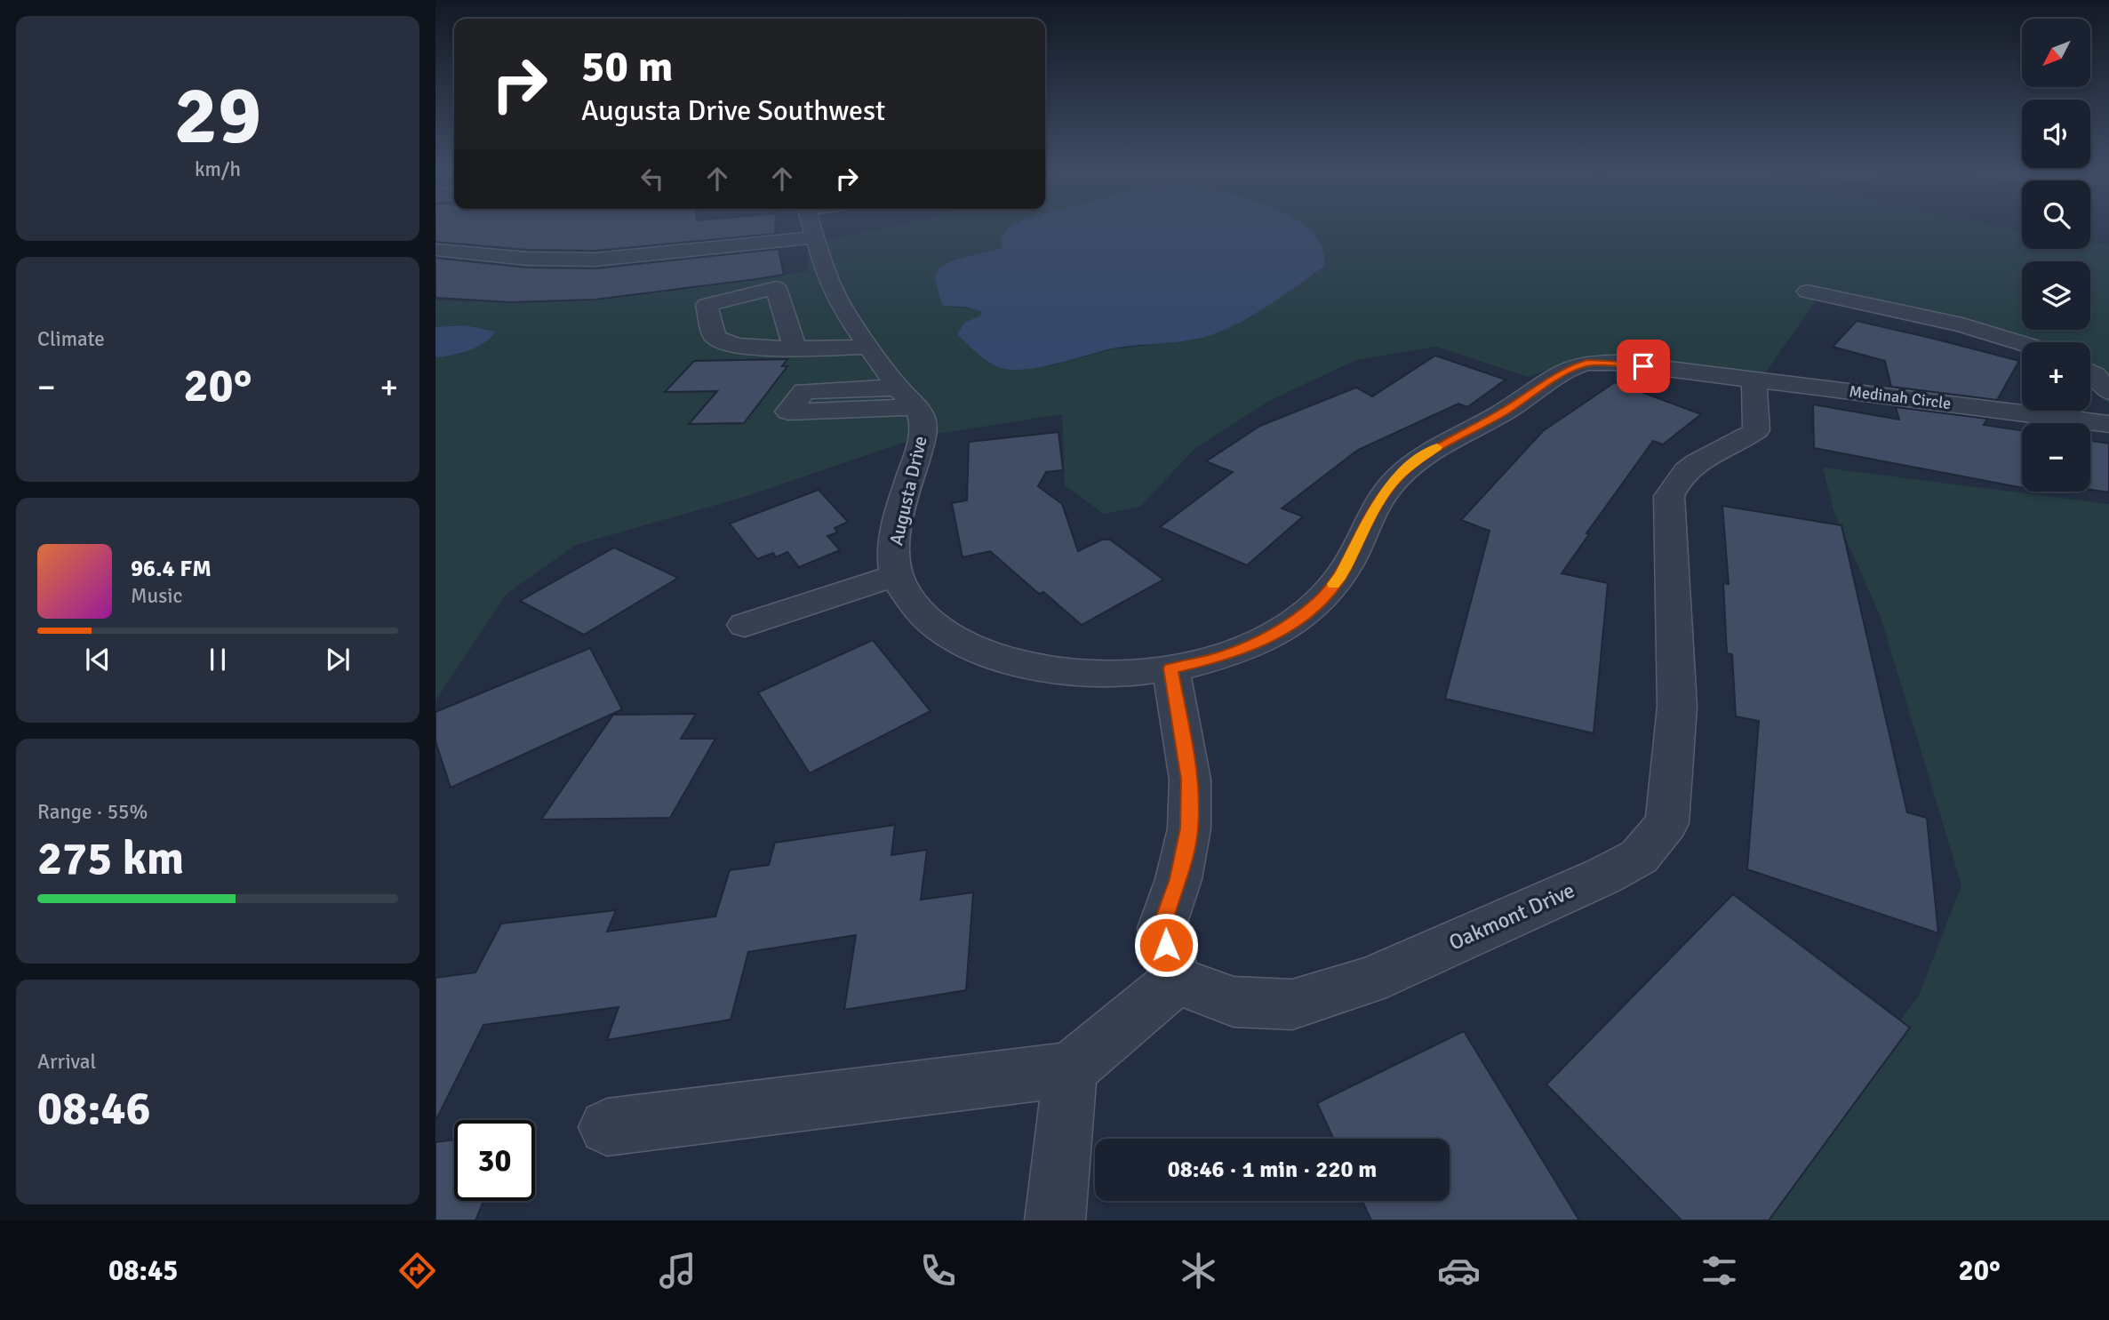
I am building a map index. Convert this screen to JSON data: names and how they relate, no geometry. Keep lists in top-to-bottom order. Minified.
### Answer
{"streets":{"street":["Medinah Circle","Augusta Drive","Oakmont Drive"]},"crossings":[["Medinah Circle","Augusta Drive"],["Medinah Circle","Oakmont Drive"]],"north":"bottom left","page":{"tile":[["29","km/h"],"Climate",["Range · 55%","275 km"],["Arrival","08:46"]],"map_buttons":["+","−"],"turn":["50 m","Augusta Drive Southwest"],"heat":["−","20°","+"],"song":["96.4 FM","Music"],"limit":"30","trip":"08:46 · 1 min · 220 m","tabs":["08:45","20°"]}}
